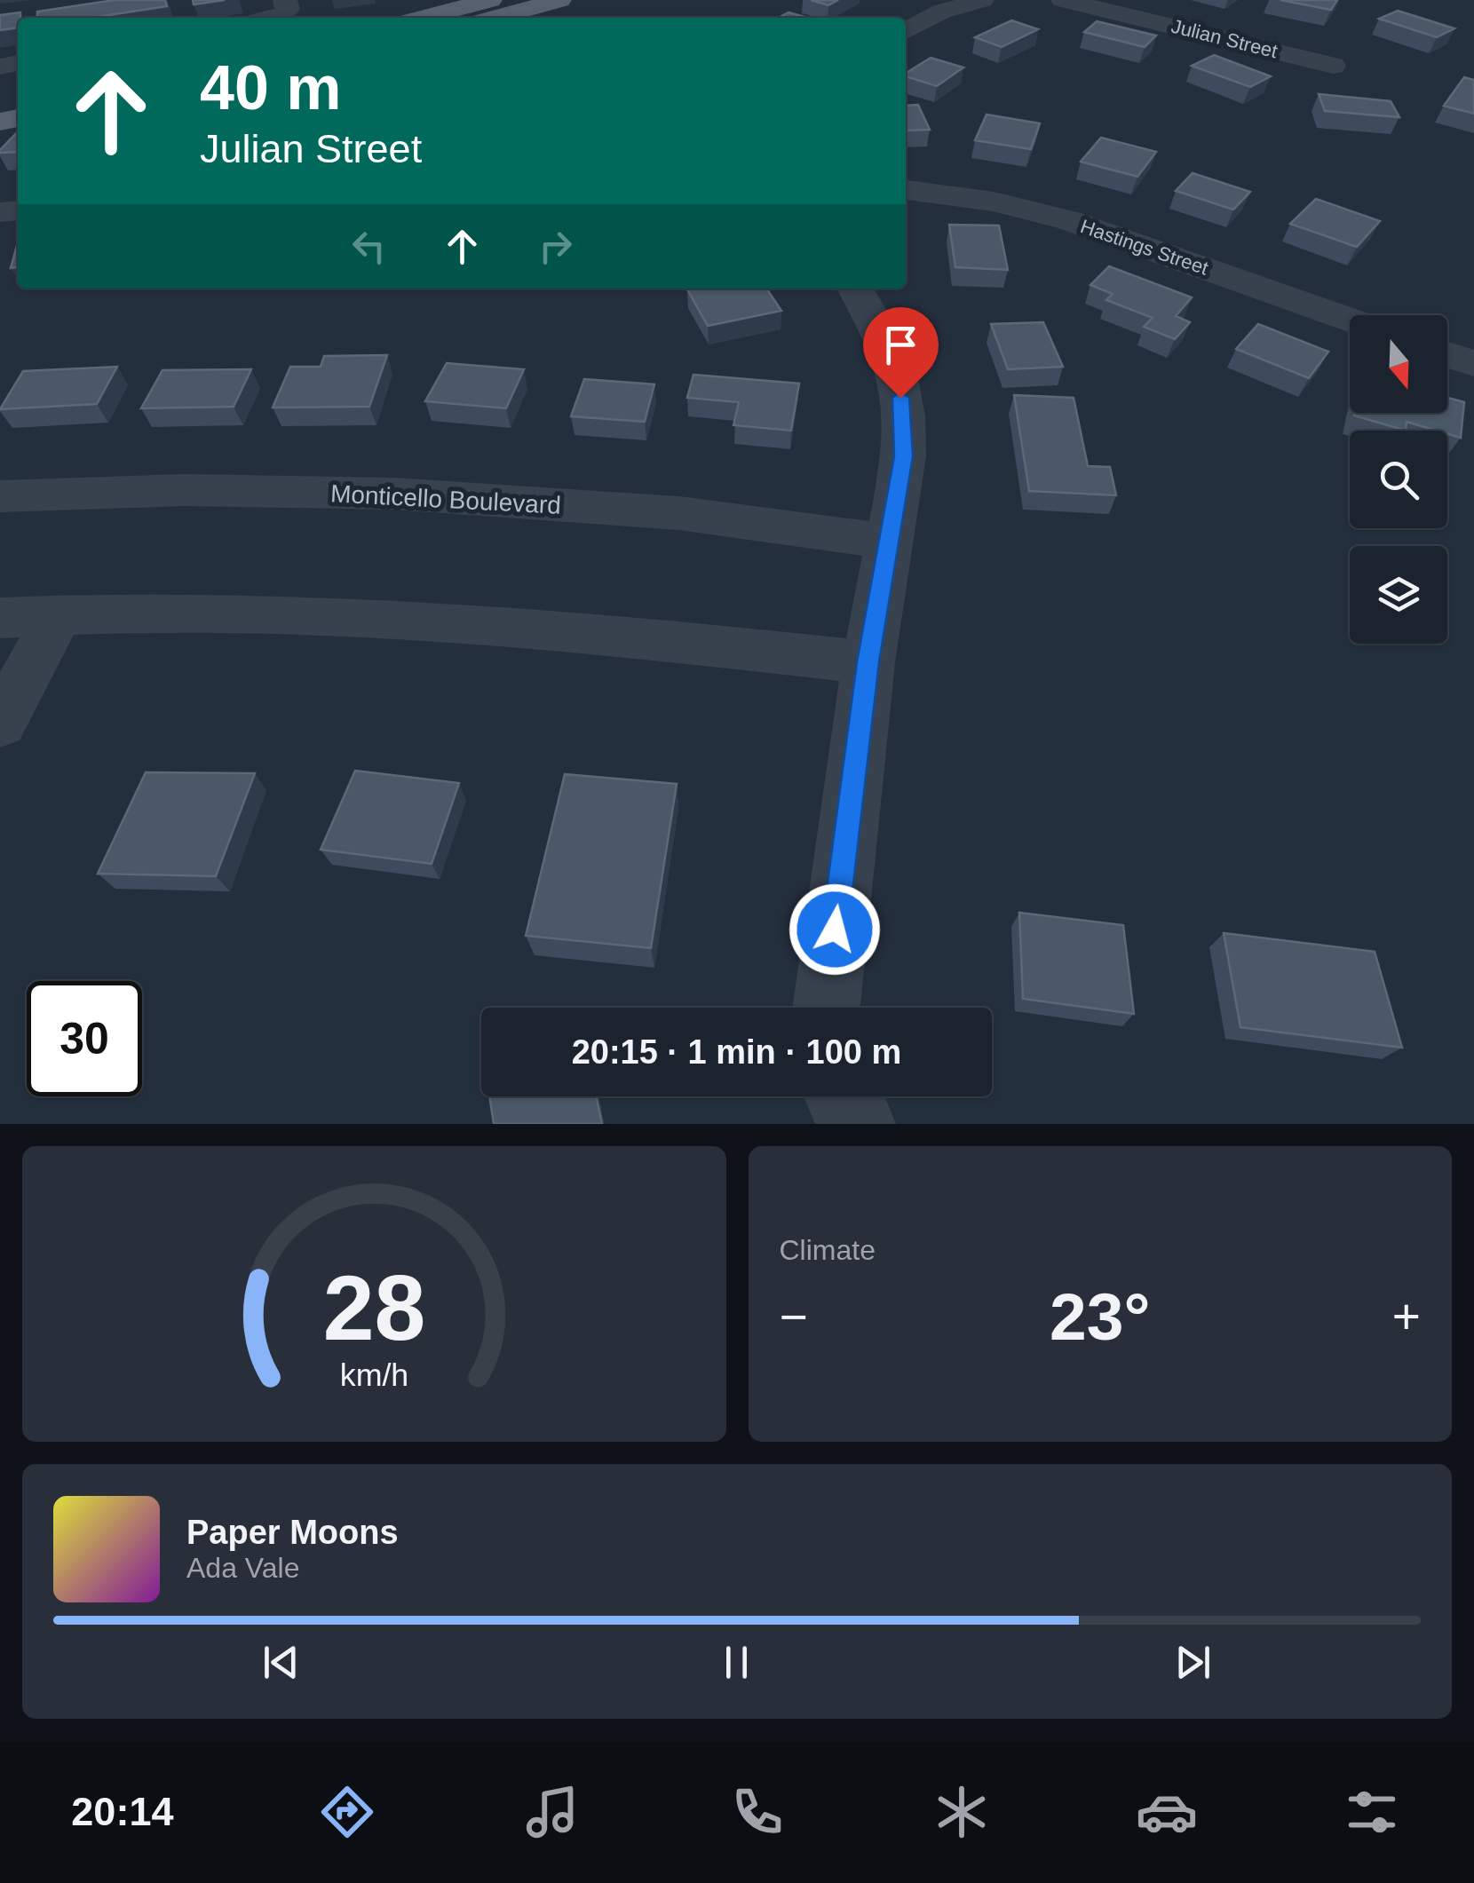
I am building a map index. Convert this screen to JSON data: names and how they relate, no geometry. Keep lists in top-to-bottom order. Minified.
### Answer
{"streets":{"street":["Julian Street","Hastings Street","Monticello Boulevard"]},"north":"bottom","page":{"turn":["40 m","Julian Street"],"limit":"30","trip":"20:15 · 1 min · 100 m","tile":"Climate","heat":["−","23°","+"],"song":["Paper Moons","Ada Vale"],"tabs":"20:14","gauge":["28","km/h"]}}
